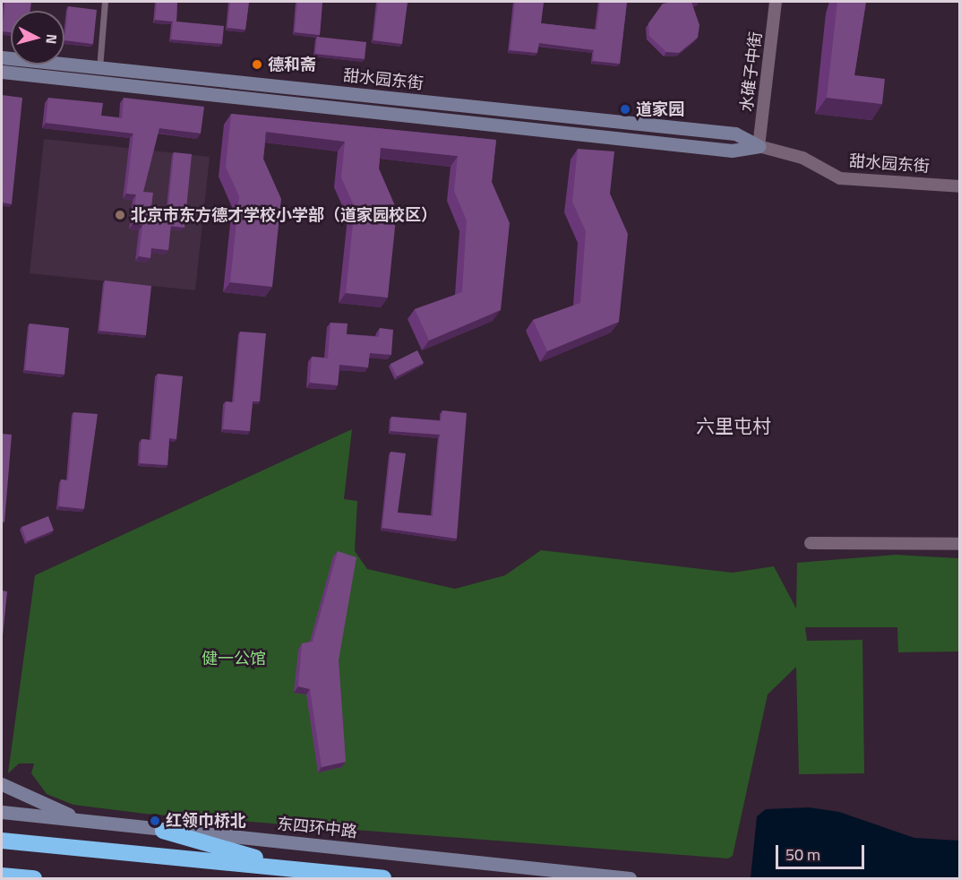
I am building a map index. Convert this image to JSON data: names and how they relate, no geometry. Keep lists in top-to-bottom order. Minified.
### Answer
{"streets":{"street":["水碓子中街","甜水园东街","东四环中路"]},"crossings":[["水碓子中街","甜水园东街"]],"districts":["六里屯村"],"parks":["健一公馆"],"places":["德和斋","道家园","北京市东方德才学校小学部（道家园校区）","红领巾桥北"],"scale_bar":"50 m","north":"right"}
